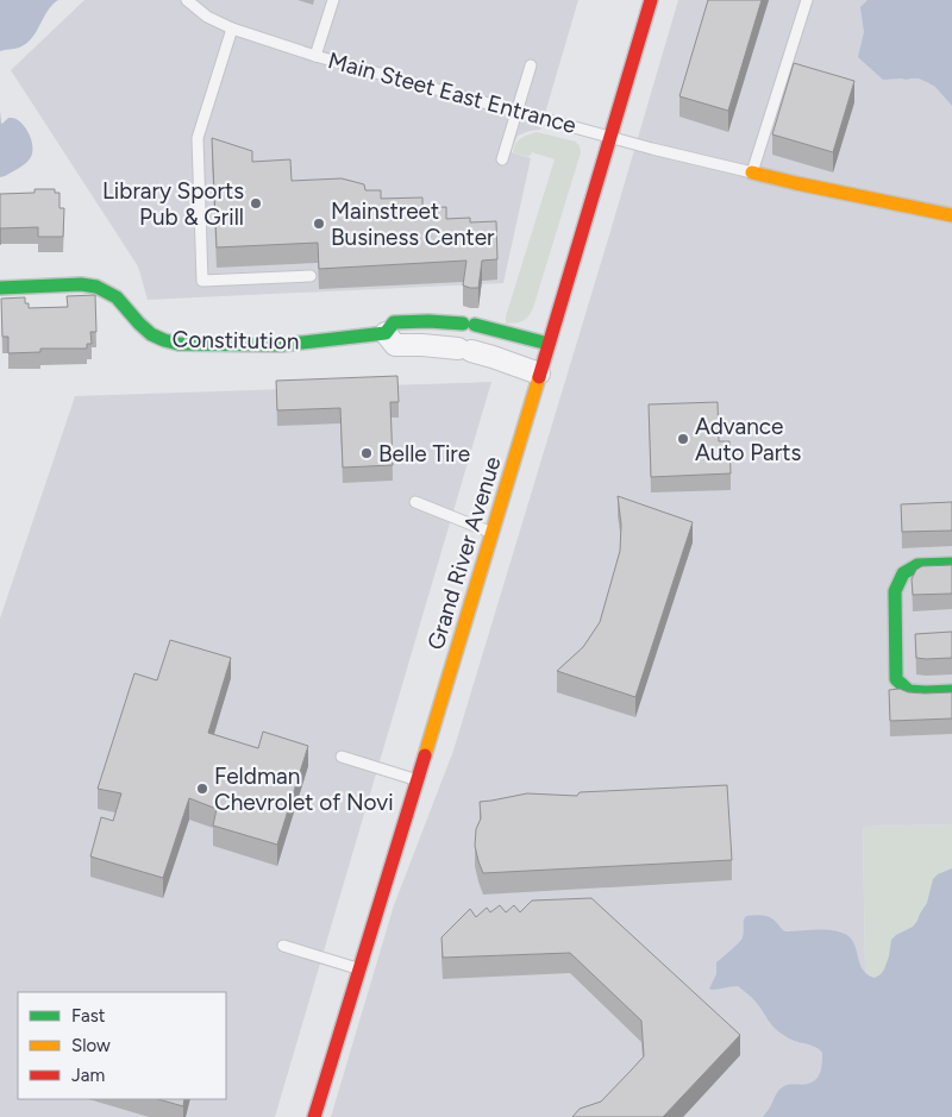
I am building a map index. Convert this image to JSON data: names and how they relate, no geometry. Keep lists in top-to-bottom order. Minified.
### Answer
{"streets":{"main road":["Constitution","Grand River Avenue"],"lane":["Main Steet East Entrance"]},"crossings":[["Main Steet East Entrance","Grand River Avenue"],["Constitution","Grand River Avenue"]],"places":["Library Sports Pub & Grill","Mainstreet Business Center","Advance Auto Parts","Belle Tire","Feldman Chevrolet of Novi"],"legend":["Fast","Slow","Jam"]}
